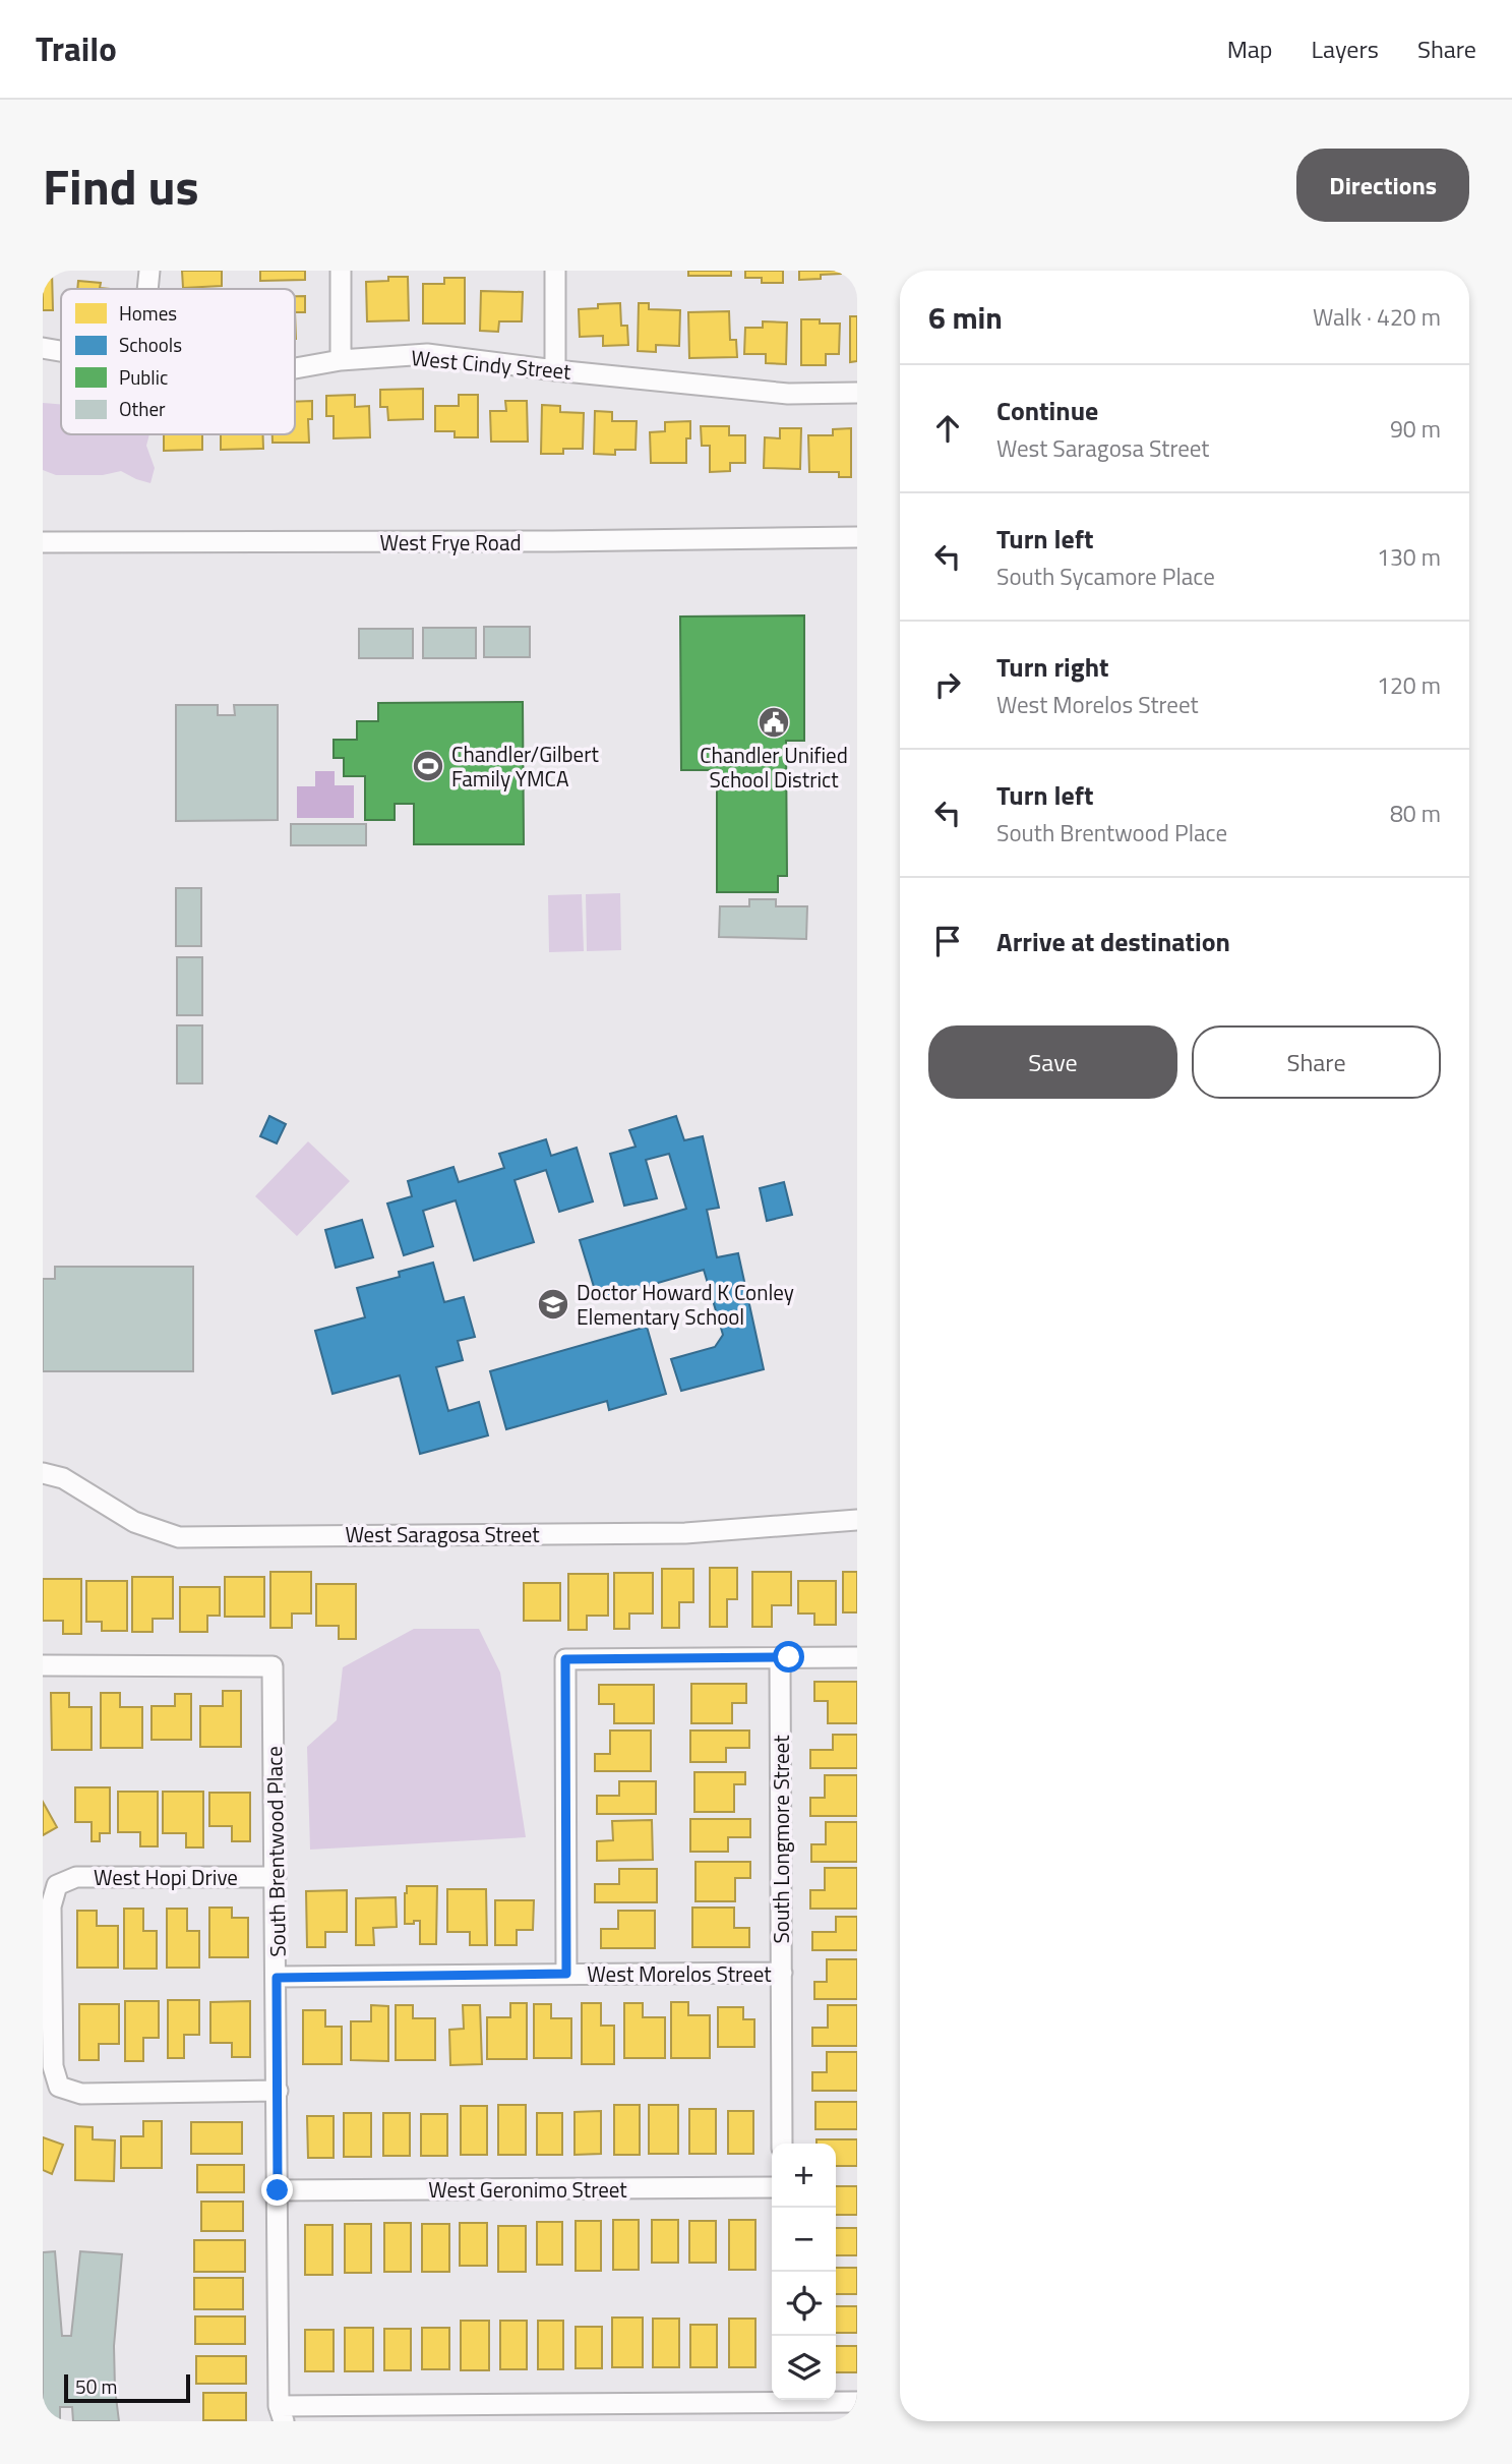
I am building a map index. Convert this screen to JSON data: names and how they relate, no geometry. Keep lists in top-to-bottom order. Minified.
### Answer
{"streets":{"street":["West Cindy Street","West Frye Road","West Saragosa Street","South Longmore Street","South Brentwood Place","West Hopi Drive","West Morelos Street","West Geronimo Street"]},"crossings":[["South Longmore Street","West Morelos Street"],["South Brentwood Place","West Hopi Drive"],["South Brentwood Place","West Morelos Street"],["South Brentwood Place","West Geronimo Street"]],"places":{"public building":["Chandler Unified School District"],"sports":["Chandler/Gilbert Family YMCA"],"school or university":["Doctor Howard K Conley Elementary School"]},"legend":["Homes","Schools","Public","Other"],"scale_bar":"50 m","page":{"header":"Trailo","nav":["Map","Layers","Share"],"title":"Find us","buttons":["Directions",["Save","Share"]],"heading":["6 min","Walk · 420 m"],"list":[["Continue","West Saragosa Street","90 m"],["Turn left","South Sycamore Place","130 m"],["Turn right","West Morelos Street","120 m"],["Turn left","South Brentwood Place","80 m"],"Arrive at destination"],"map_buttons":["+","−"],"scale":"50 m"}}
